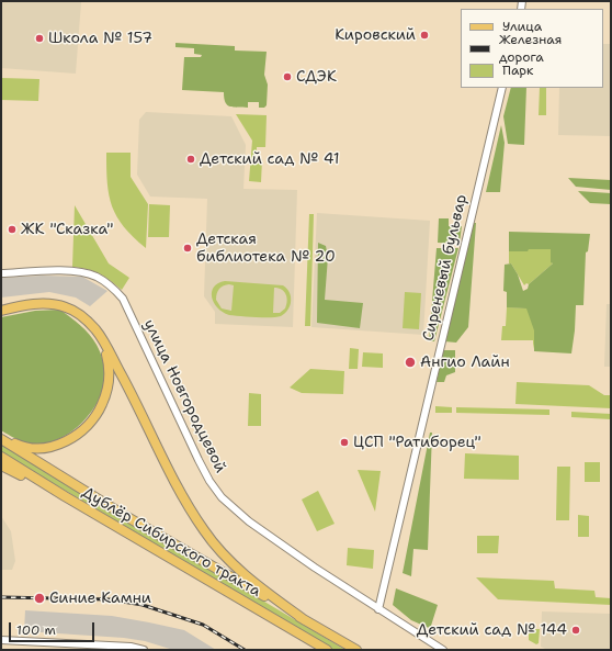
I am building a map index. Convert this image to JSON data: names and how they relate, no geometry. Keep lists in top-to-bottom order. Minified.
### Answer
{"streets":{"main road":["Дублёр Сибирского тракта"],"street":["Сиреневый бульвар","улица Новгородцевой"]},"crossings":[["Сиреневый бульвар","улица Новгородцевой"]],"places":["Кировский","Школа № 157","СДЭК","Детский сад № 41","ЖК \"Сказка\"","Детская библиотека № 20","Ангио Лайн","ЦСП \"Ратиборец\"","Синие Камни","Детский сад № 144"],"legend":["Улица","Железная дорога","Парк"],"scale_bar":"100 m"}
